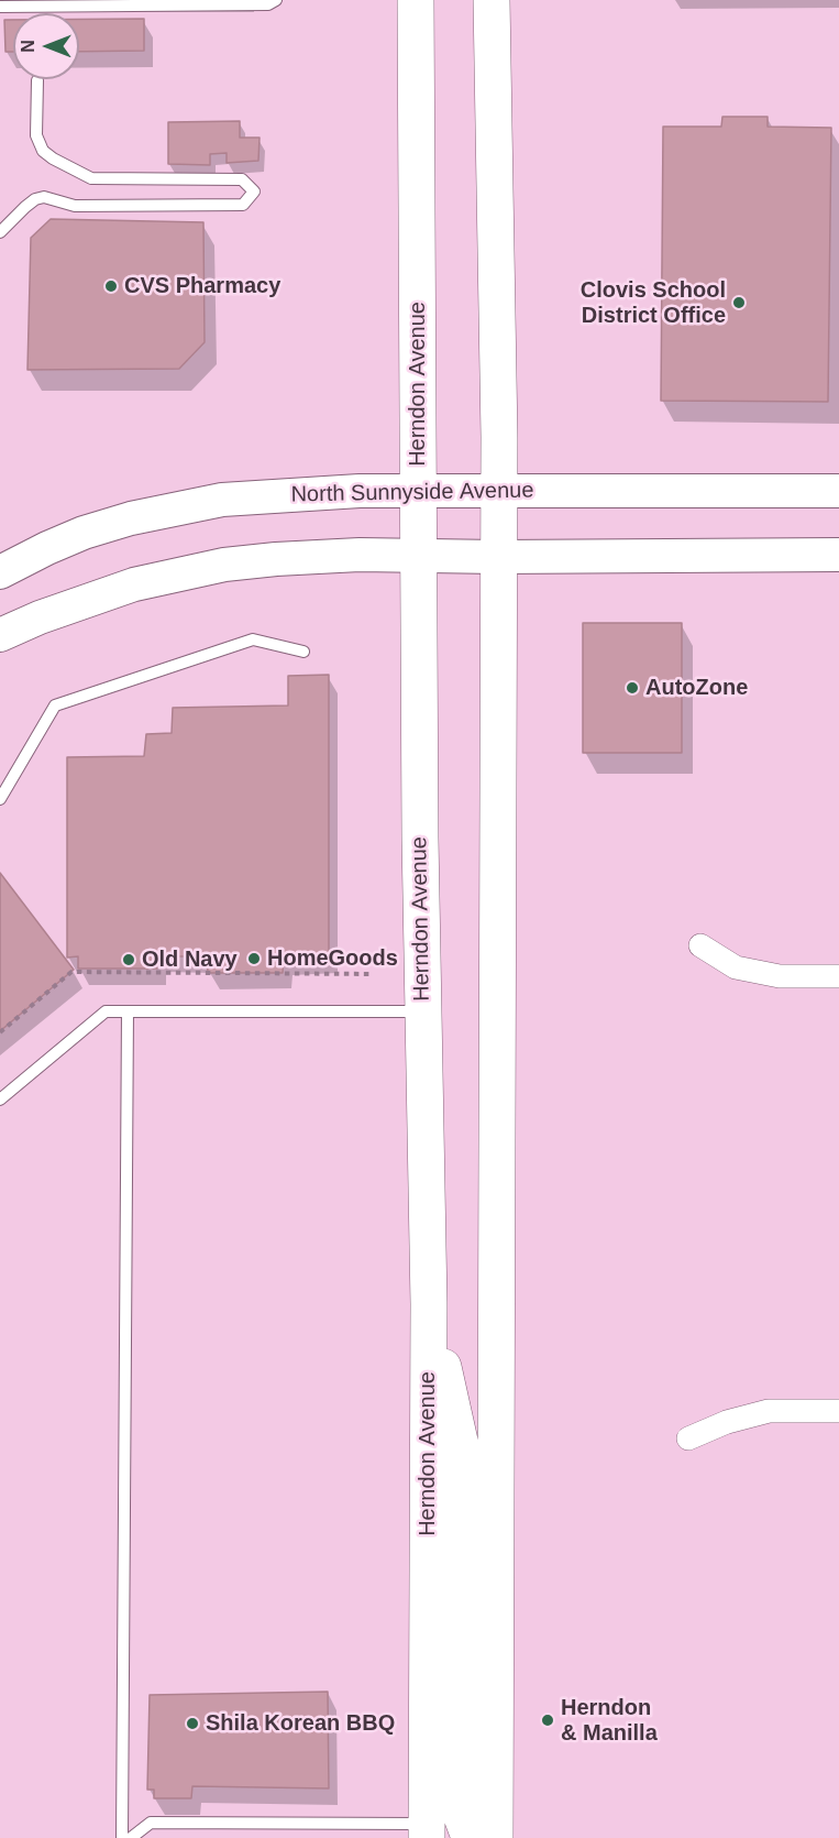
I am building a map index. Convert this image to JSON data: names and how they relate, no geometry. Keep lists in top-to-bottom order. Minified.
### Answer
{"streets":{"main road":["Herndon Avenue","North Sunnyside Avenue"]},"crossings":[["Herndon Avenue","North Sunnyside Avenue"]],"places":["CVS Pharmacy","Clovis School District Office","AutoZone","HomeGoods","Old Navy","Herndon & Manilla","Shila Korean BBQ"],"north":"left"}
